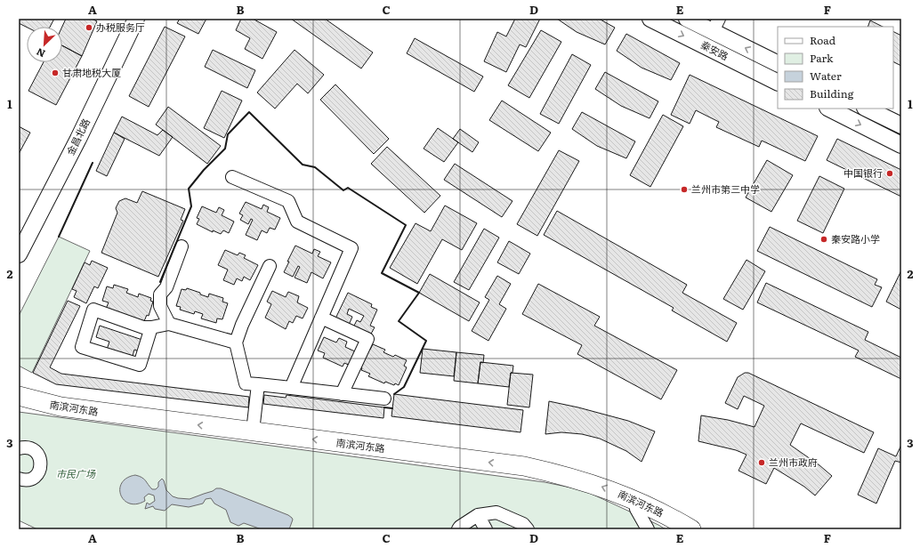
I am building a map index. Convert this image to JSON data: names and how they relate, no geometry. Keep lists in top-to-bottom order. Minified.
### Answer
{"streets":{"highway":["南滨河东路"],"main road":["秦安路","金昌北路"]},"one_way":["南滨河东路"],"parks":["市民广场"],"places":["办税服务厅","甘肃地税大厦","中国银行","兰州市第三中学","秦安路小学","兰州市政府"],"legend":["Road","Park","Water","Building"],"north":"bottom left","grid":{"columns":["A","B","C","D","E","F"],"rows":["1","2","3"]}}
